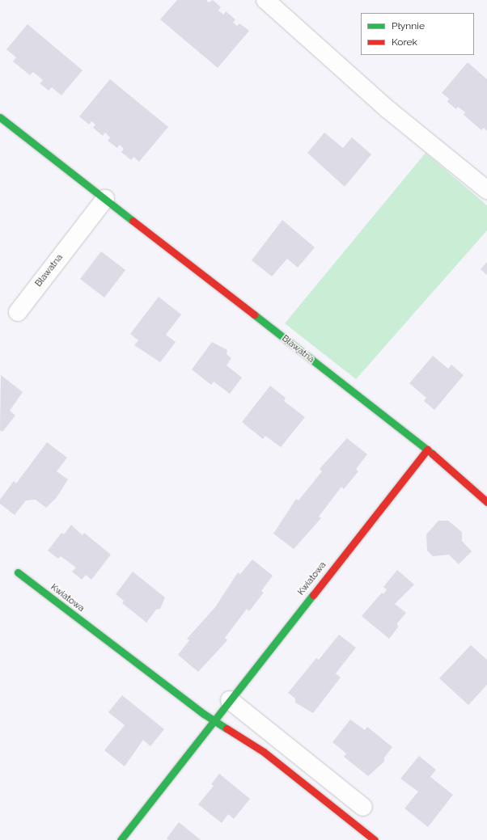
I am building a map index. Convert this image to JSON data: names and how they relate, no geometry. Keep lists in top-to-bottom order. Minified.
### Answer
{"streets":{"street":["Bławatna","Kwiatowa"]},"crossings":[["Bławatna","Kwiatowa"]],"legend":["Płynnie","Korek"]}
